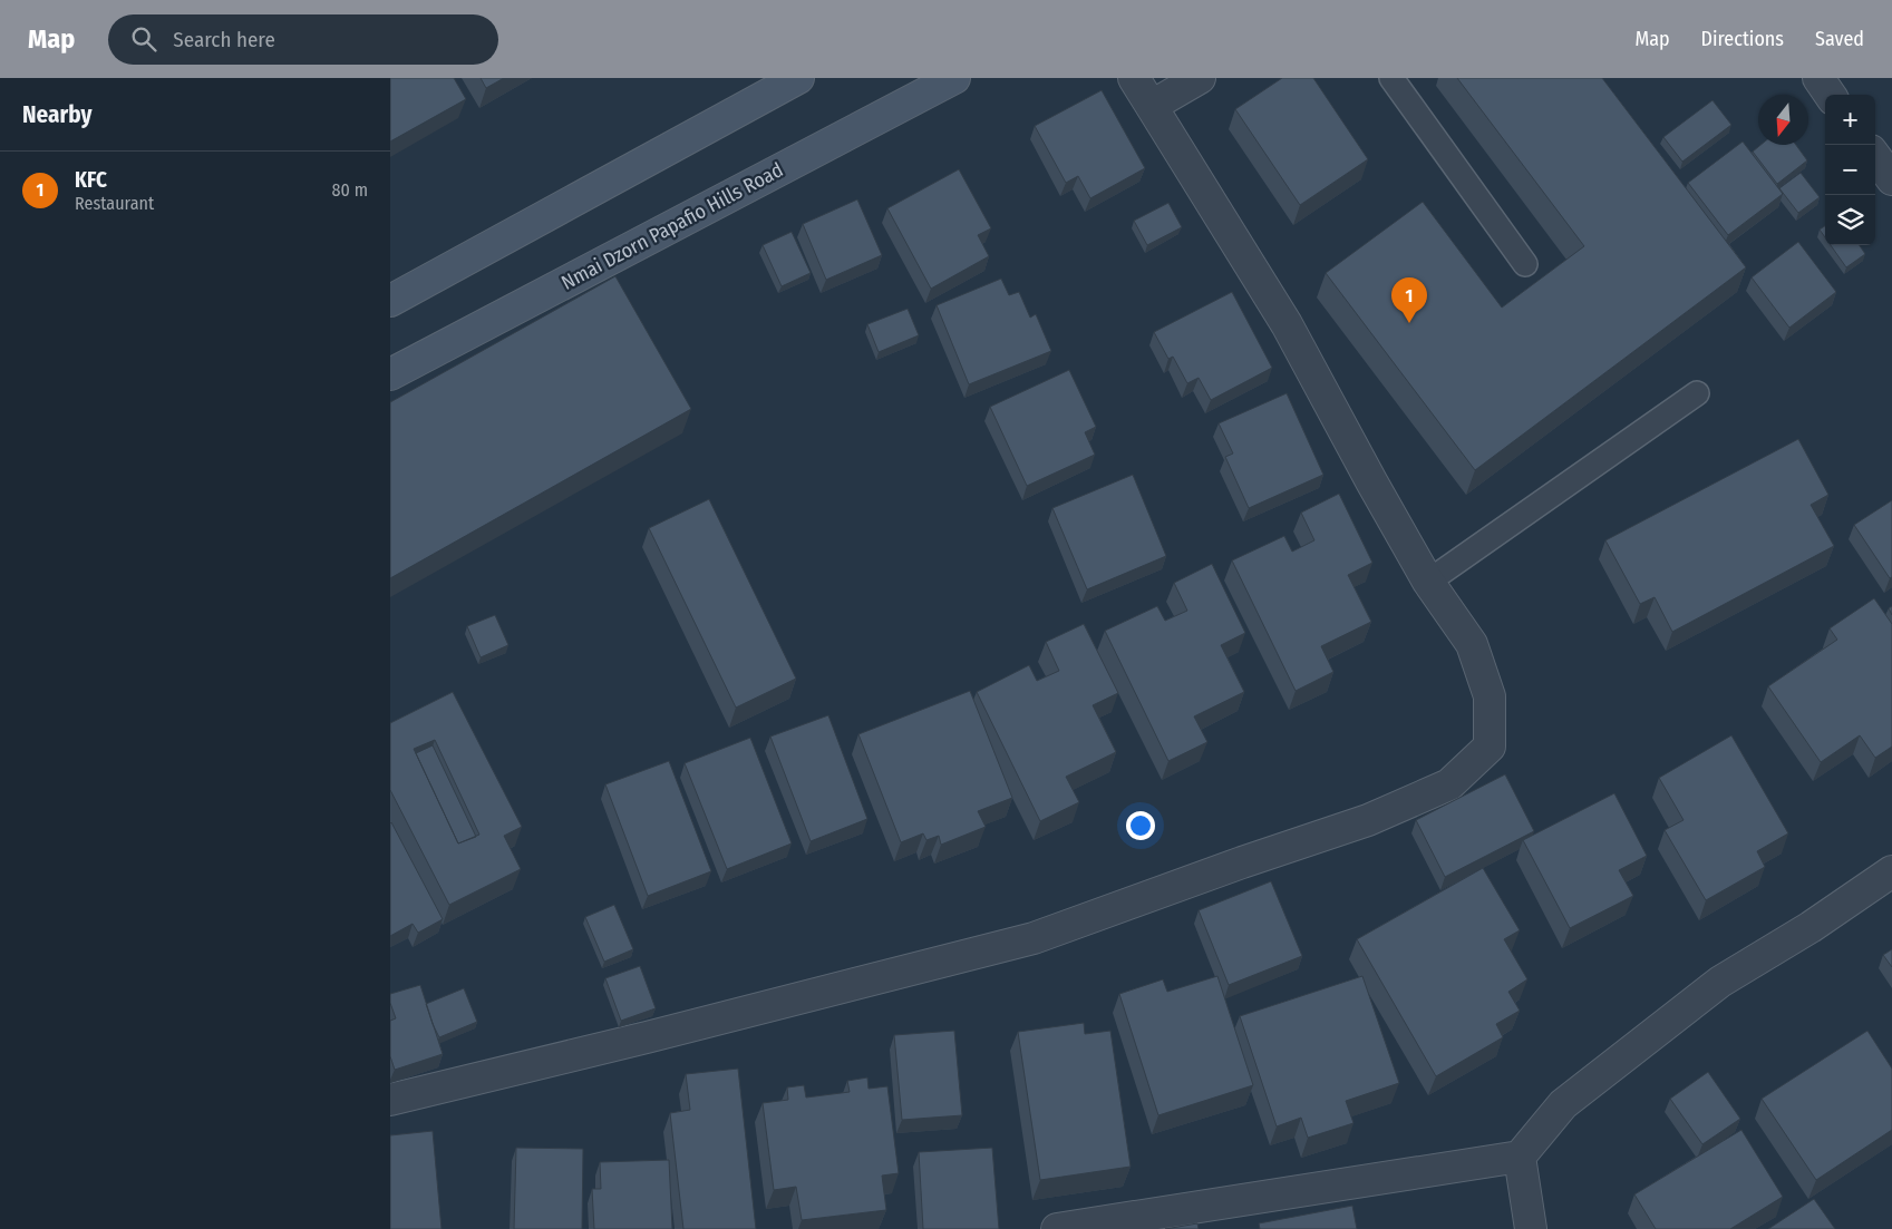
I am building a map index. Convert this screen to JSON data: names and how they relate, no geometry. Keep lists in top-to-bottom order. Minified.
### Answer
{"streets":{"street":["Nmai Dzorn Papafio Hills Road"]},"north":"bottom","page":{"header":"Map","search":"Search here","nav":["Map","Directions","Saved"],"heading":"Nearby","map_buttons":["+","−"],"list":[{"mark":"1","name":"KFC","note":"Restaurant","value":"80 m"}],"pins":"1"}}
